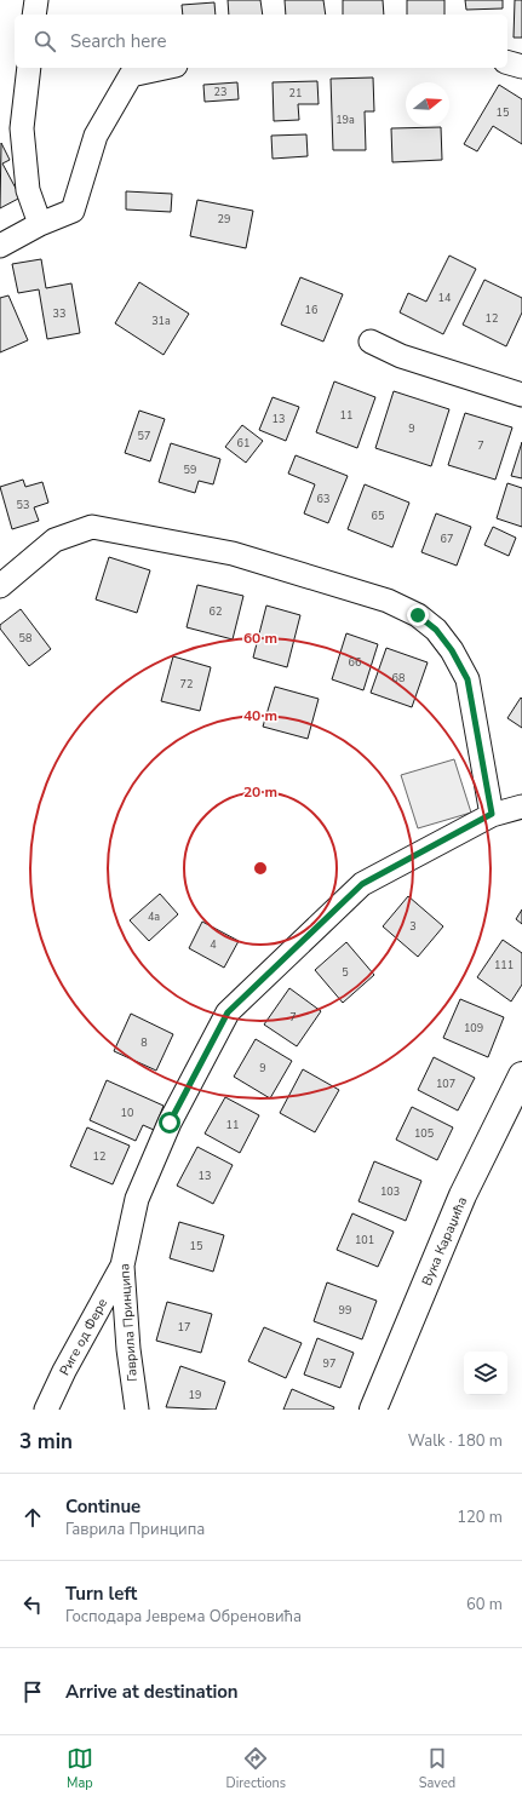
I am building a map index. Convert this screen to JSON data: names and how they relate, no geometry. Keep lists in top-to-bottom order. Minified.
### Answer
{"streets":{"street":["Вука Караџића","Гаврила Принципа","Риге од Фере"]},"crossings":[["Гаврила Принципа","Риге од Фере"]],"house_numbers":["23","21","15","19a","29","14","16","33","12","31a","11","13","9","57","61","7","59","63","53","65","67","62","58","66","68","72","4a","3","4","111","5","7","109","8","9","107","10","11","105","12","13","103","101","15","99","17","97","19"],"north":"right","page":{"search":"Search here","heading":["3 min","Walk · 180 m"],"list":[["Continue","Гаврила Принципа","120 m"],["Turn left","Господара Јеврема Обреновића","60 m"],"Arrive at destination"],"nav":["Map","Directions","Saved"]},"rings":["60 m","40 m","20 m"]}
